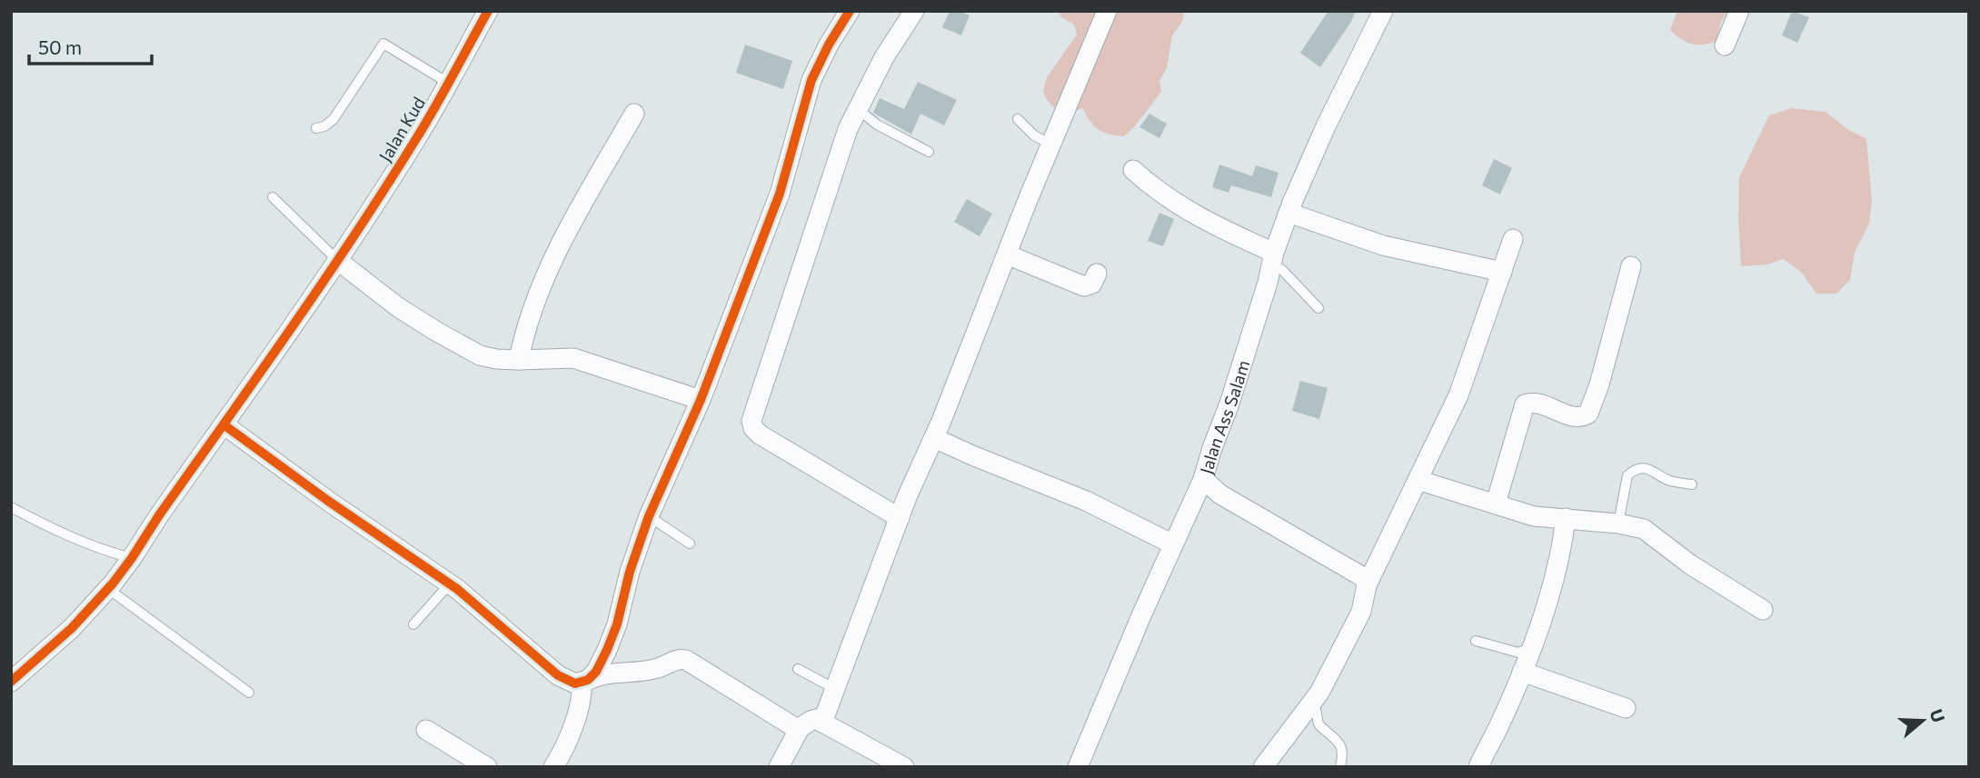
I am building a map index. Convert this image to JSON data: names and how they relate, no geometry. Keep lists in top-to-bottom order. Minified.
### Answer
{"streets":{"street":["Jalan Kud","Jalan Ass Salam"]},"scale_bar":"50 m","north":"right"}
